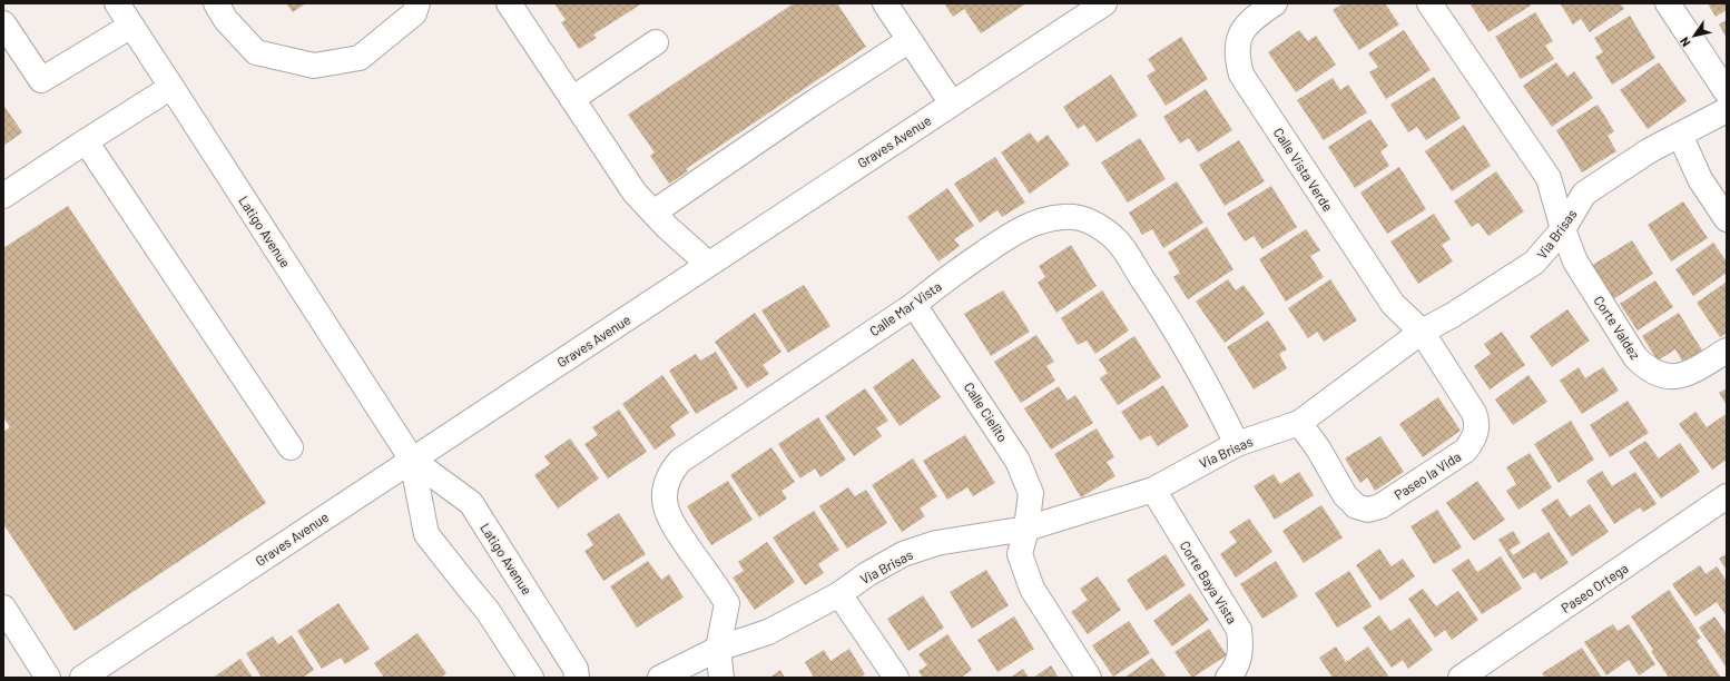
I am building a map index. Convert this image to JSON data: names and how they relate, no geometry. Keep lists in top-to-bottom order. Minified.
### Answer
{"streets":{"street":["Graves Avenue","Calle Vista Verde","Latigo Avenue","Via Brisas","Calle Mar Vista","Corte Valdez","Calle Cielito","Paseo la Vida","Corte Baya Vista","Paseo Ortega"]},"crossings":[["Graves Avenue","Latigo Avenue"],["Calle Vista Verde","Via Brisas"],["Calle Vista Verde","Paseo la Vida"],["Via Brisas","Calle Mar Vista"],["Via Brisas","Corte Valdez"],["Via Brisas","Calle Cielito"],["Via Brisas","Paseo la Vida"],["Via Brisas","Corte Baya Vista"],["Calle Mar Vista","Calle Cielito"]],"north":"bottom left"}
